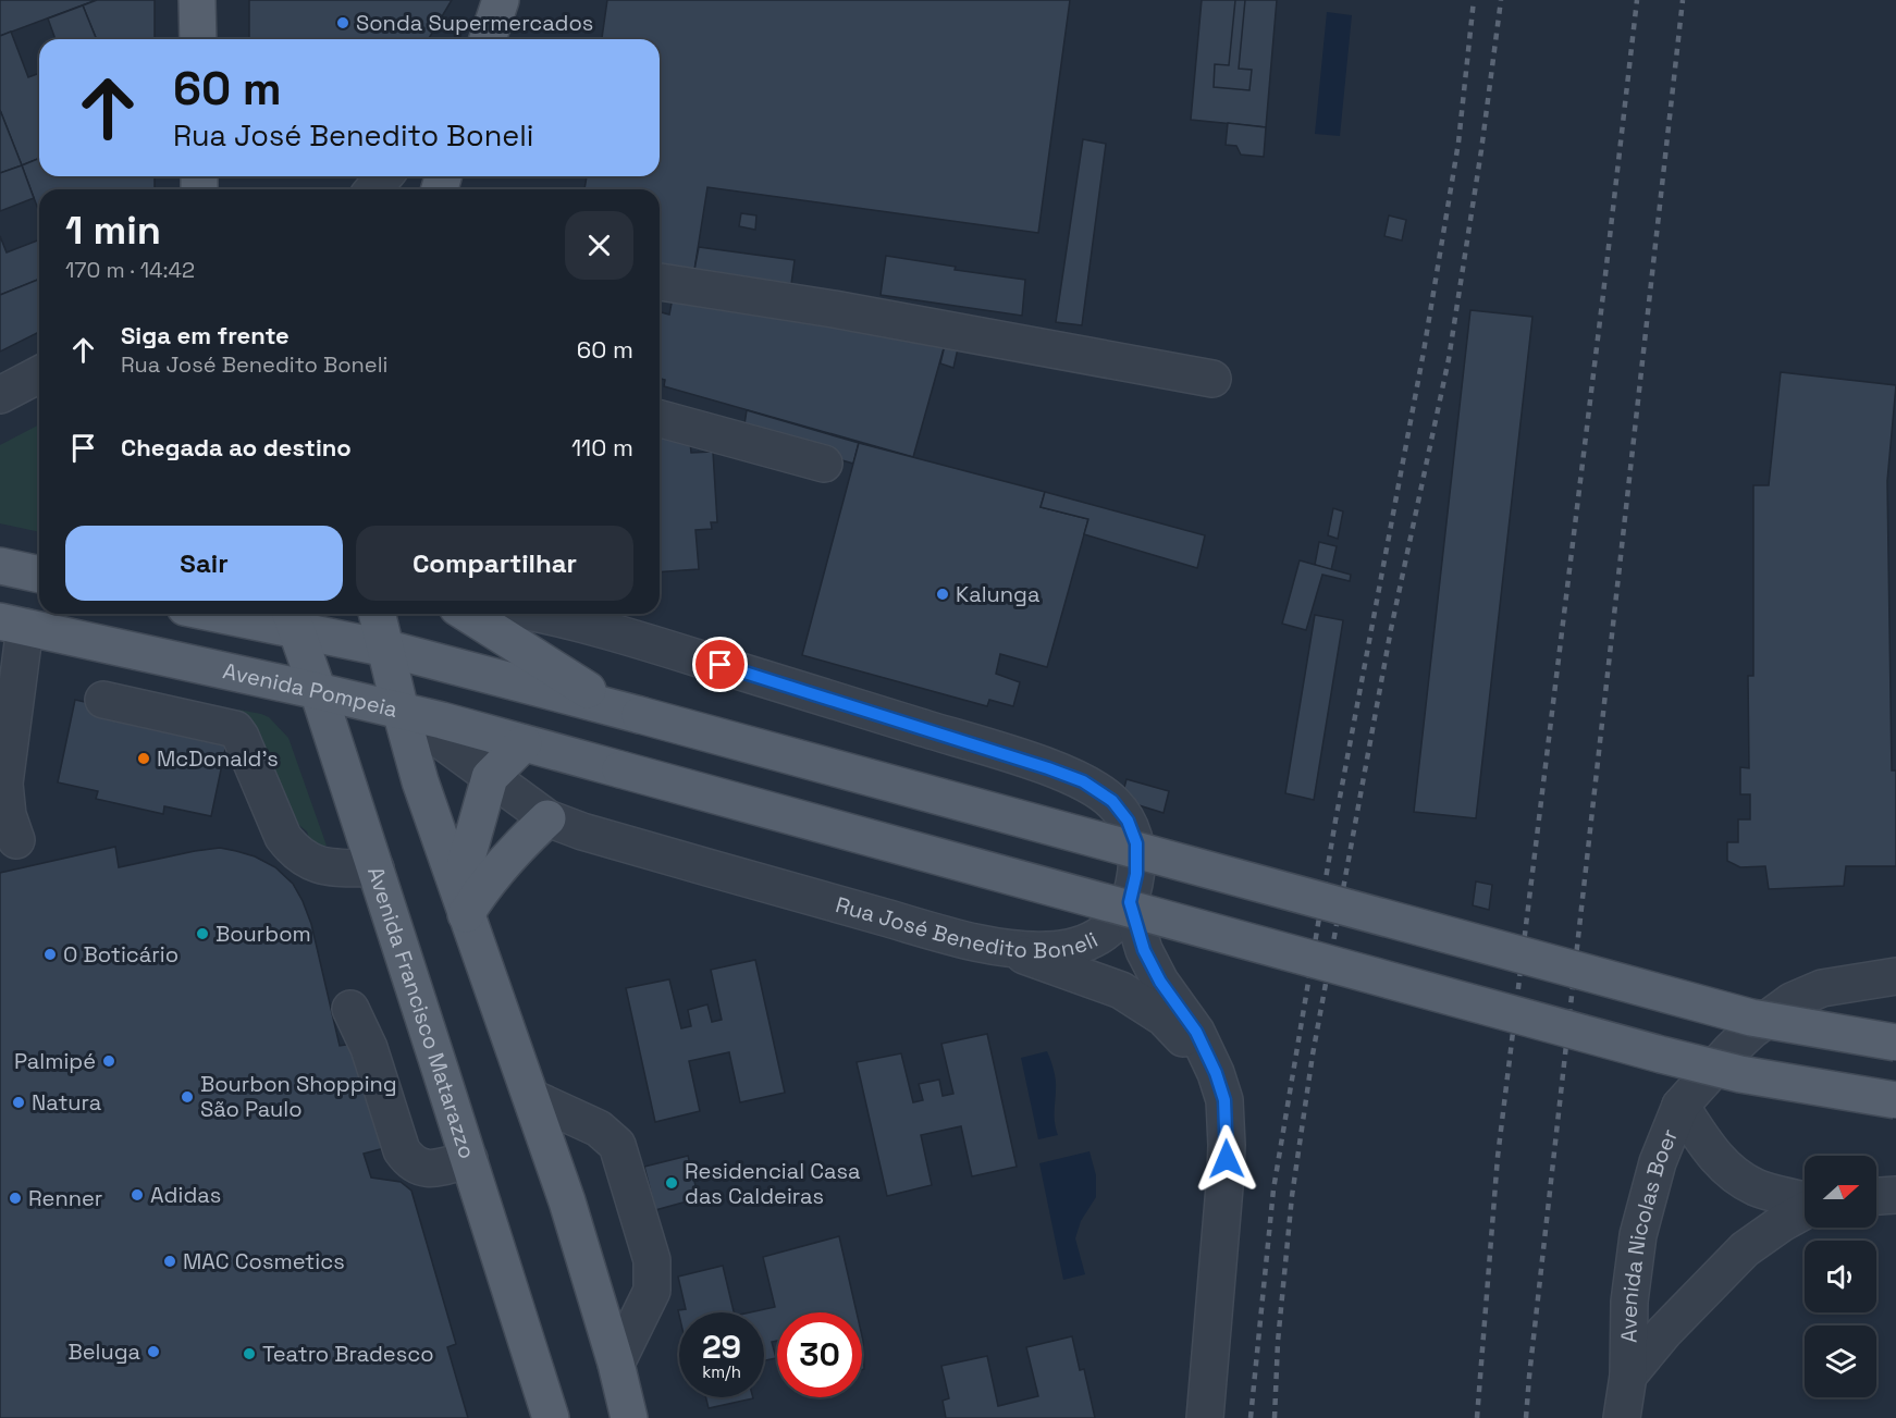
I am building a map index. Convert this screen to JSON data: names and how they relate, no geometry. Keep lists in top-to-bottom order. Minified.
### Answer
{"streets":{"main road":["Avenida Pompeia","Avenida Francisco Matarazzo"],"street":["Rua José Benedito Boneli","Avenida Nicolas Boer"]},"crossings":[["Avenida Pompeia","Rua José Benedito Boneli"],["Avenida Pompeia","Avenida Francisco Matarazzo"]],"places":["Sonda Supermercados","Kalunga","McDonald's","Bourbom","O Boticário","Palmipé","Bourbon Shopping São Paulo","Natura","Residencial Casa das Caldeiras","Adidas","Renner","MAC Cosmetics","Beluga","Teatro Bradesco"],"north":"right","page":{"turn":["60 m","Rua José Benedito Boneli"],"heading":["1 min","170 m · 14:42"],"list":[{"name":"Siga em frente","note":"Rua José Benedito Boneli","value":"60 m"},{"name":"Chegada ao destino","value":"110 m"}],"buttons":["Sair","Compartilhar"],"speed":"29 km/h","limit":"30"}}
